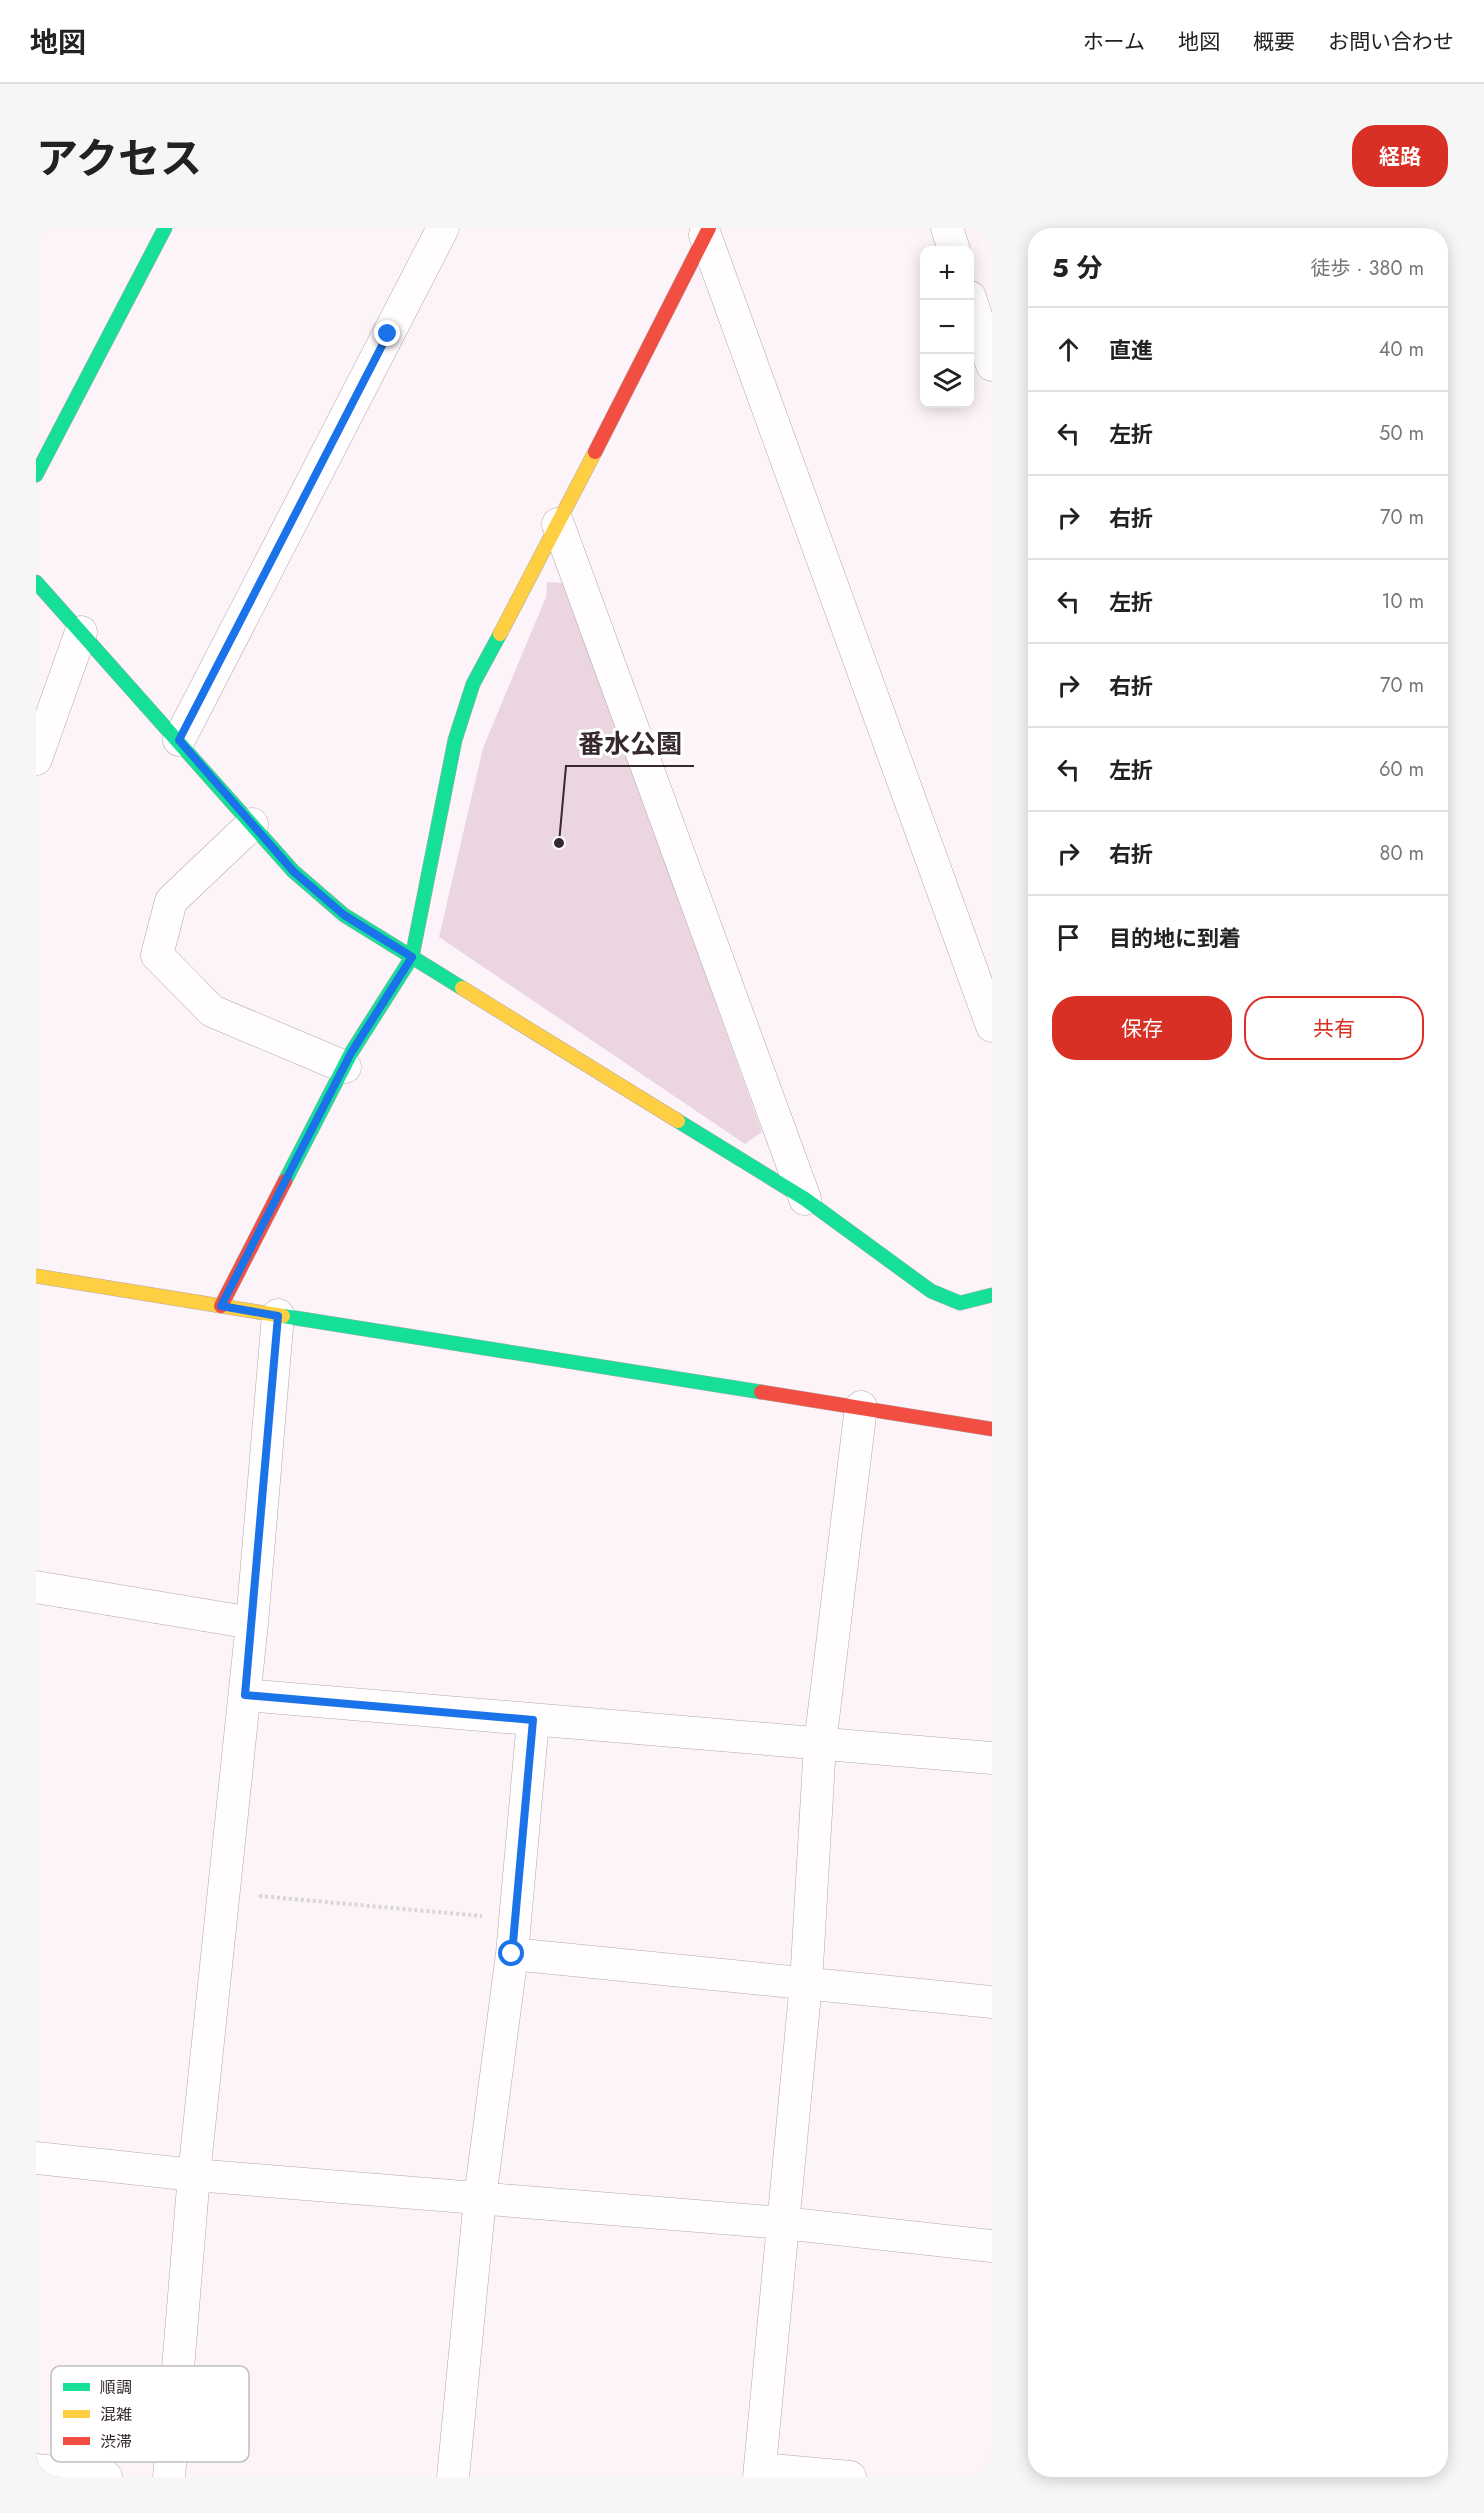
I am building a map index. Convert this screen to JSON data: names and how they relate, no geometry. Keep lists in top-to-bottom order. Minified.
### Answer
{"places":["番水公園"],"legend":["順調","混雑","渋滞"],"page":{"header":"地図","nav":["ホーム","地図","概要","お問い合わせ"],"title":"アクセス","buttons":["経路",["保存","共有"]],"heading":["5 分","徒歩 · 380 m"],"map_buttons":["+","−"],"list":[["直進","40 m"],["左折","50 m"],["右折","70 m"],["左折","10 m"],["右折","70 m"],["左折","60 m"],["右折","80 m"],"目的地に到着"]}}
